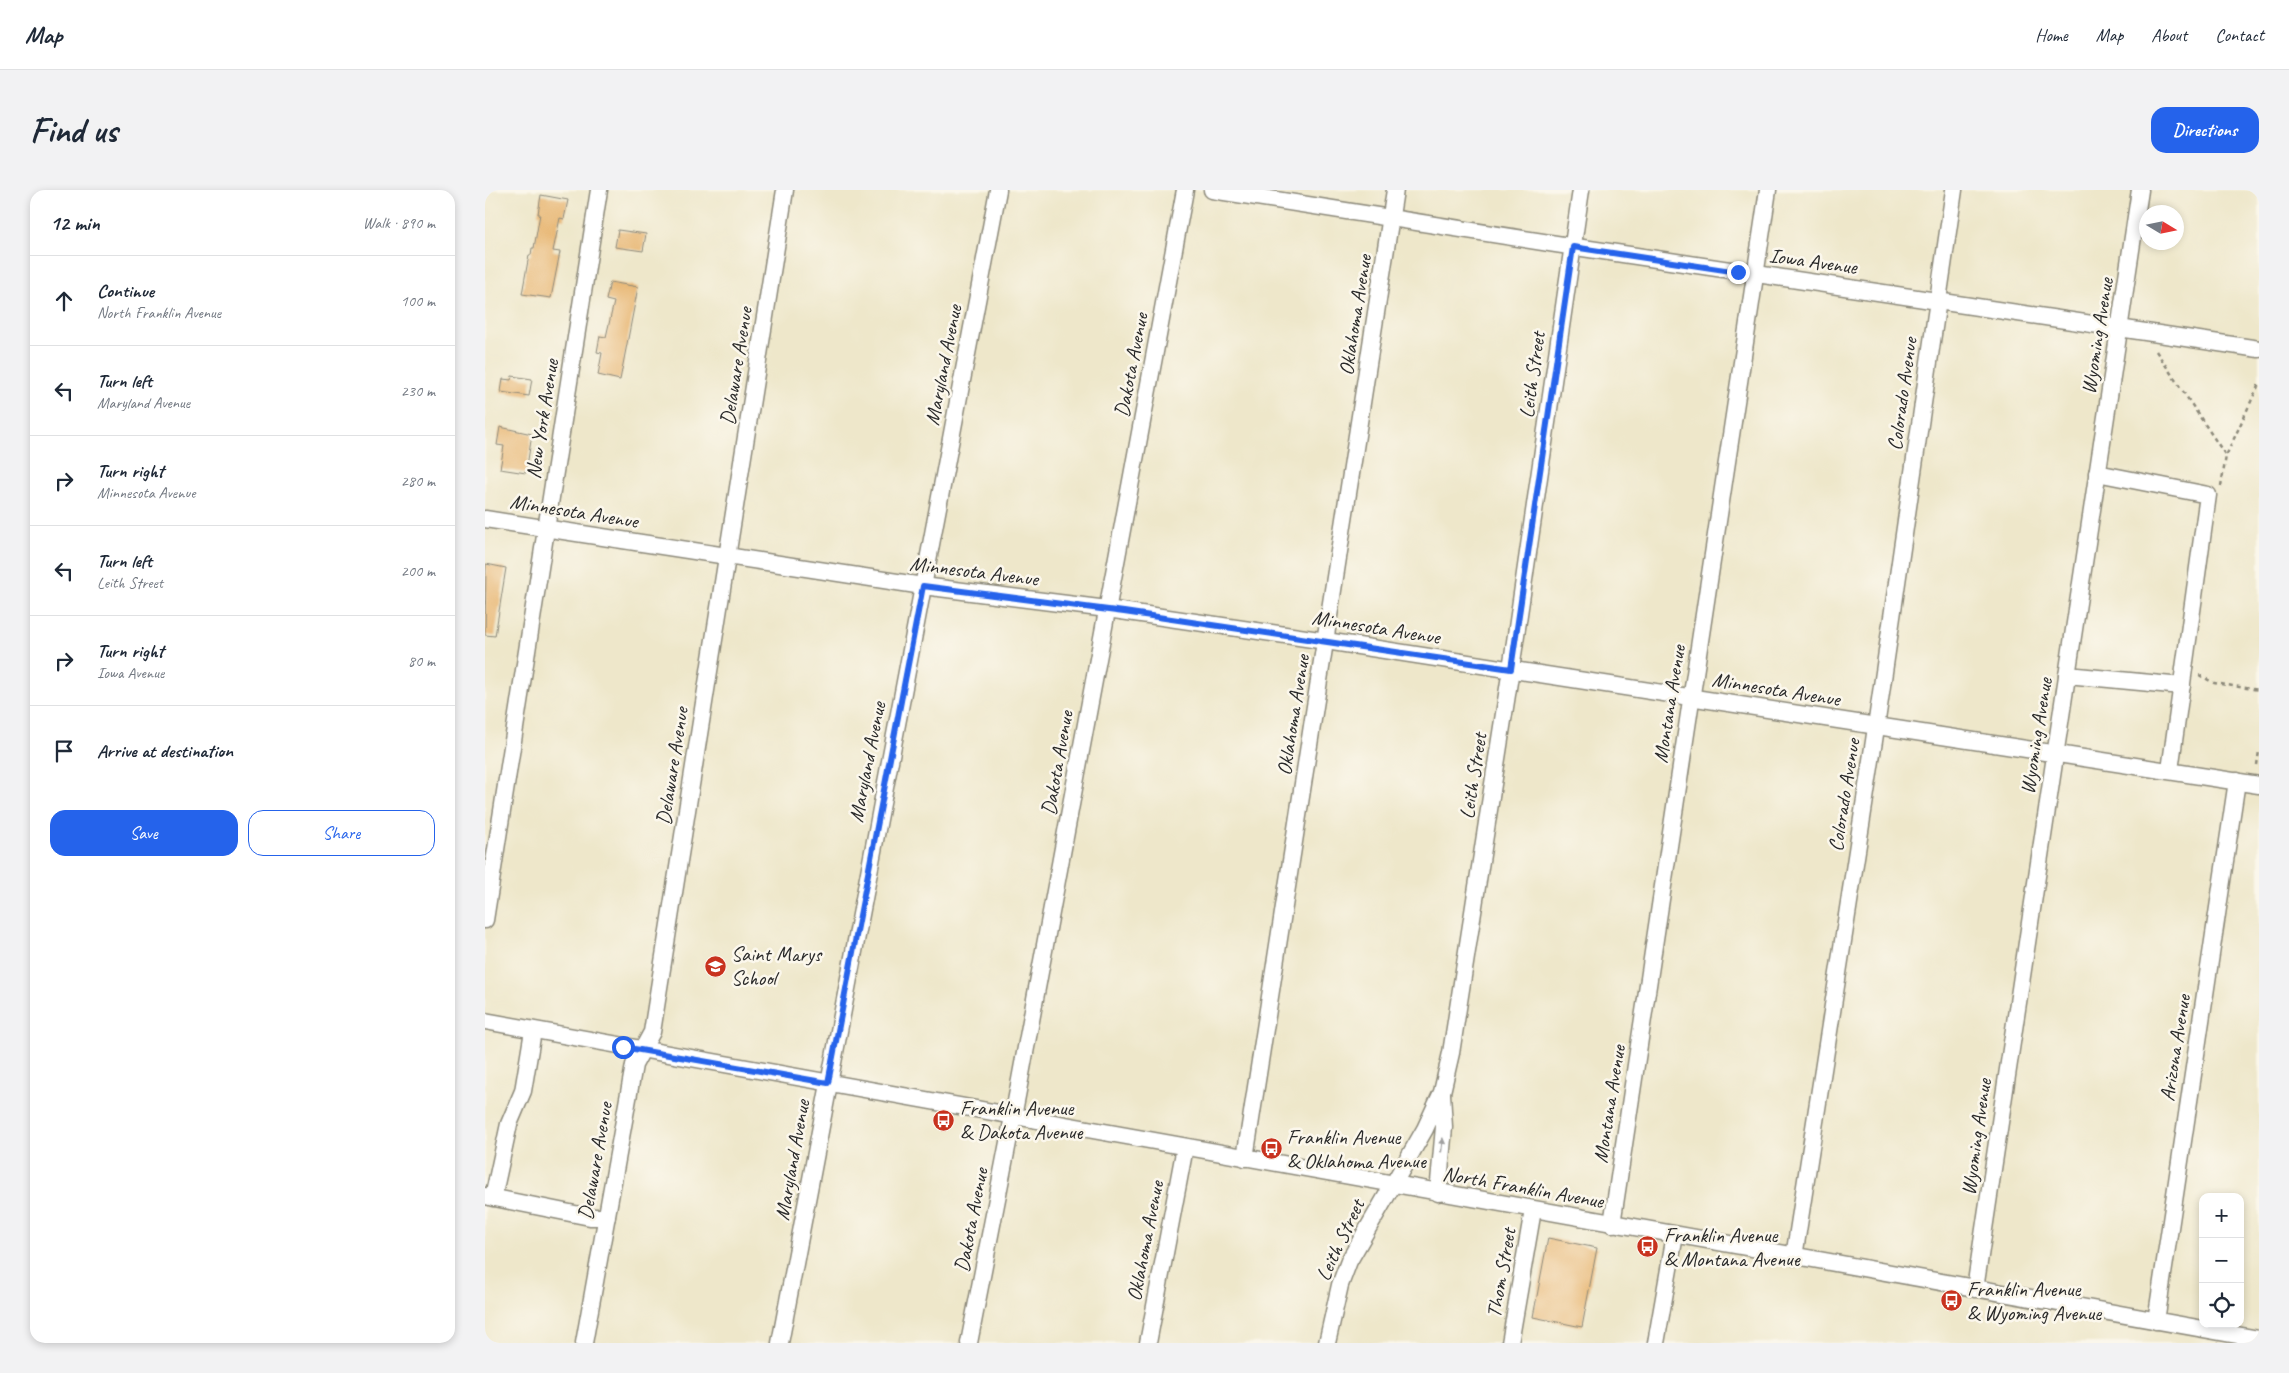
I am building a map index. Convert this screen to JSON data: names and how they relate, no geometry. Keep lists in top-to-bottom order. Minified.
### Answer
{"streets":{"street":["Iowa Avenue","Oklahoma Avenue","Wyoming Avenue","Maryland Avenue","Dakota Avenue","Delaware Avenue","Leith Street","Colorado Avenue","New York Avenue","Minnesota Avenue","Montana Avenue","Arizona Avenue","North Franklin Avenue","Thom Street"]},"crossings":[["Iowa Avenue","Oklahoma Avenue"],["Iowa Avenue","Wyoming Avenue"],["Iowa Avenue","Leith Street"],["Iowa Avenue","Colorado Avenue"],["Iowa Avenue","Montana Avenue"],["Oklahoma Avenue","Minnesota Avenue"],["Oklahoma Avenue","North Franklin Avenue"],["Wyoming Avenue","Minnesota Avenue"],["Wyoming Avenue","North Franklin Avenue"],["Maryland Avenue","Minnesota Avenue"],["Maryland Avenue","North Franklin Avenue"],["Dakota Avenue","Minnesota Avenue"],["Dakota Avenue","North Franklin Avenue"],["Delaware Avenue","Minnesota Avenue"],["Delaware Avenue","North Franklin Avenue"],["Leith Street","Minnesota Avenue"],["Leith Street","North Franklin Avenue"],["Colorado Avenue","Minnesota Avenue"],["Colorado Avenue","North Franklin Avenue"],["New York Avenue","Minnesota Avenue"],["Minnesota Avenue","Montana Avenue"],["Minnesota Avenue","Arizona Avenue"],["Montana Avenue","North Franklin Avenue"],["Arizona Avenue","North Franklin Avenue"],["North Franklin Avenue","Thom Street"]],"places":{"school or university":["Saint Marys School"],"bus stop":["Franklin Avenue & Dakota Avenue","Franklin Avenue & Oklahoma Avenue","Franklin Avenue & Montana Avenue","Franklin Avenue & Wyoming Avenue"]},"north":"right","page":{"header":"Map","nav":["Home","Map","About","Contact"],"buttons":["Directions",["Save","Share"]],"title":"Find us","heading":["12 min","Walk · 890 m"],"list":[["Continue","North Franklin Avenue","100 m"],["Turn left","Maryland Avenue","230 m"],["Turn right","Minnesota Avenue","280 m"],["Turn left","Leith Street","200 m"],["Turn right","Iowa Avenue","80 m"],"Arrive at destination"],"map_buttons":["+","−"]}}
